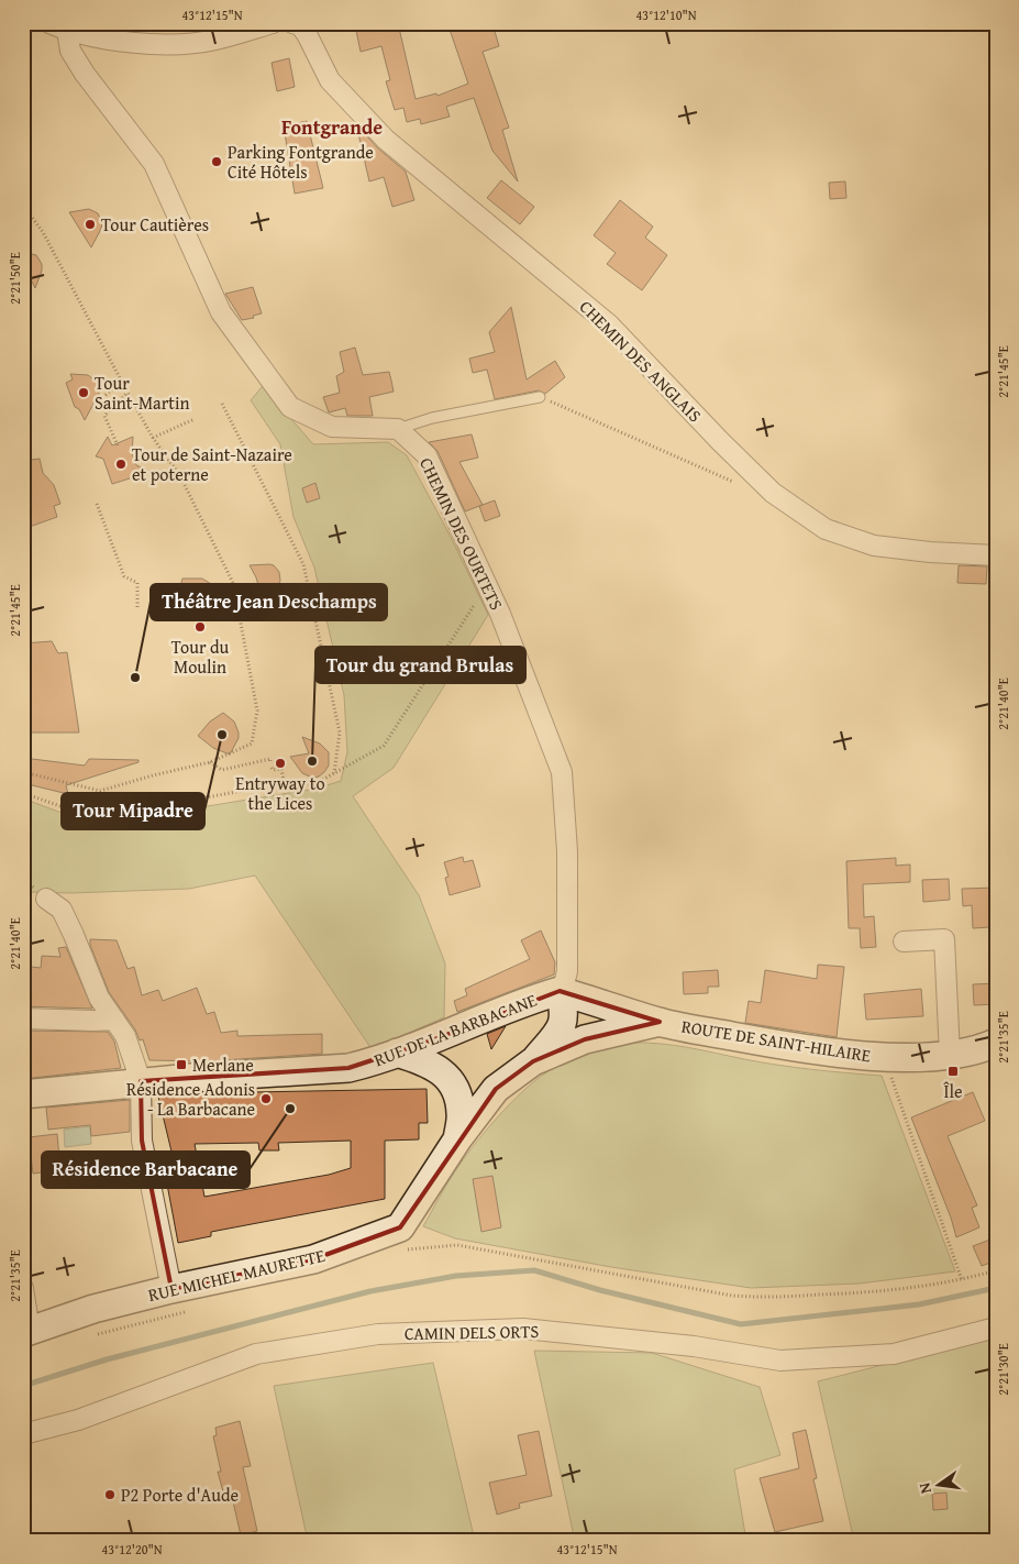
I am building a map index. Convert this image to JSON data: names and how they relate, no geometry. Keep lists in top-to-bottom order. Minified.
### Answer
{"streets":{"main road":["RUE DE LA BARBACANE","ROUTE DE SAINT-HILAIRE","RUE MICHEL MAURETTE"],"street":["CHEMIN DES ANGLAIS","CHEMIN DES OURTETS","CAMIN DELS ORTS"]},"crossings":[["CHEMIN DES OURTETS","RUE DE LA BARBACANE"],["CHEMIN DES OURTETS","ROUTE DE SAINT-HILAIRE"],["RUE DE LA BARBACANE","ROUTE DE SAINT-HILAIRE"],["ROUTE DE SAINT-HILAIRE","RUE MICHEL MAURETTE"]],"districts":["Fontgrande"],"places":{"other":["Parking Fontgrande Cité Hôtels","Tour Cautières","Tour Saint-Martin","Tour de Saint-Nazaire et poterne","Tour du Moulin","Théâtre Jean Deschamps","Tour Mipadre","Tour du grand Brulas","Entryway to the Lices","Résidence Adonis - La Barbacane","Résidence Barbacane","P2 Porte d'Aude"],"transit":["Merlane","Île"]},"north":"left","coordinates":["43°12'15\"N","43°12'10\"N","2°21'50\"E","2°21'45\"E","2°21'40\"E","2°21'35\"E","2°21'30\"E","43°12'20\"N"]}
